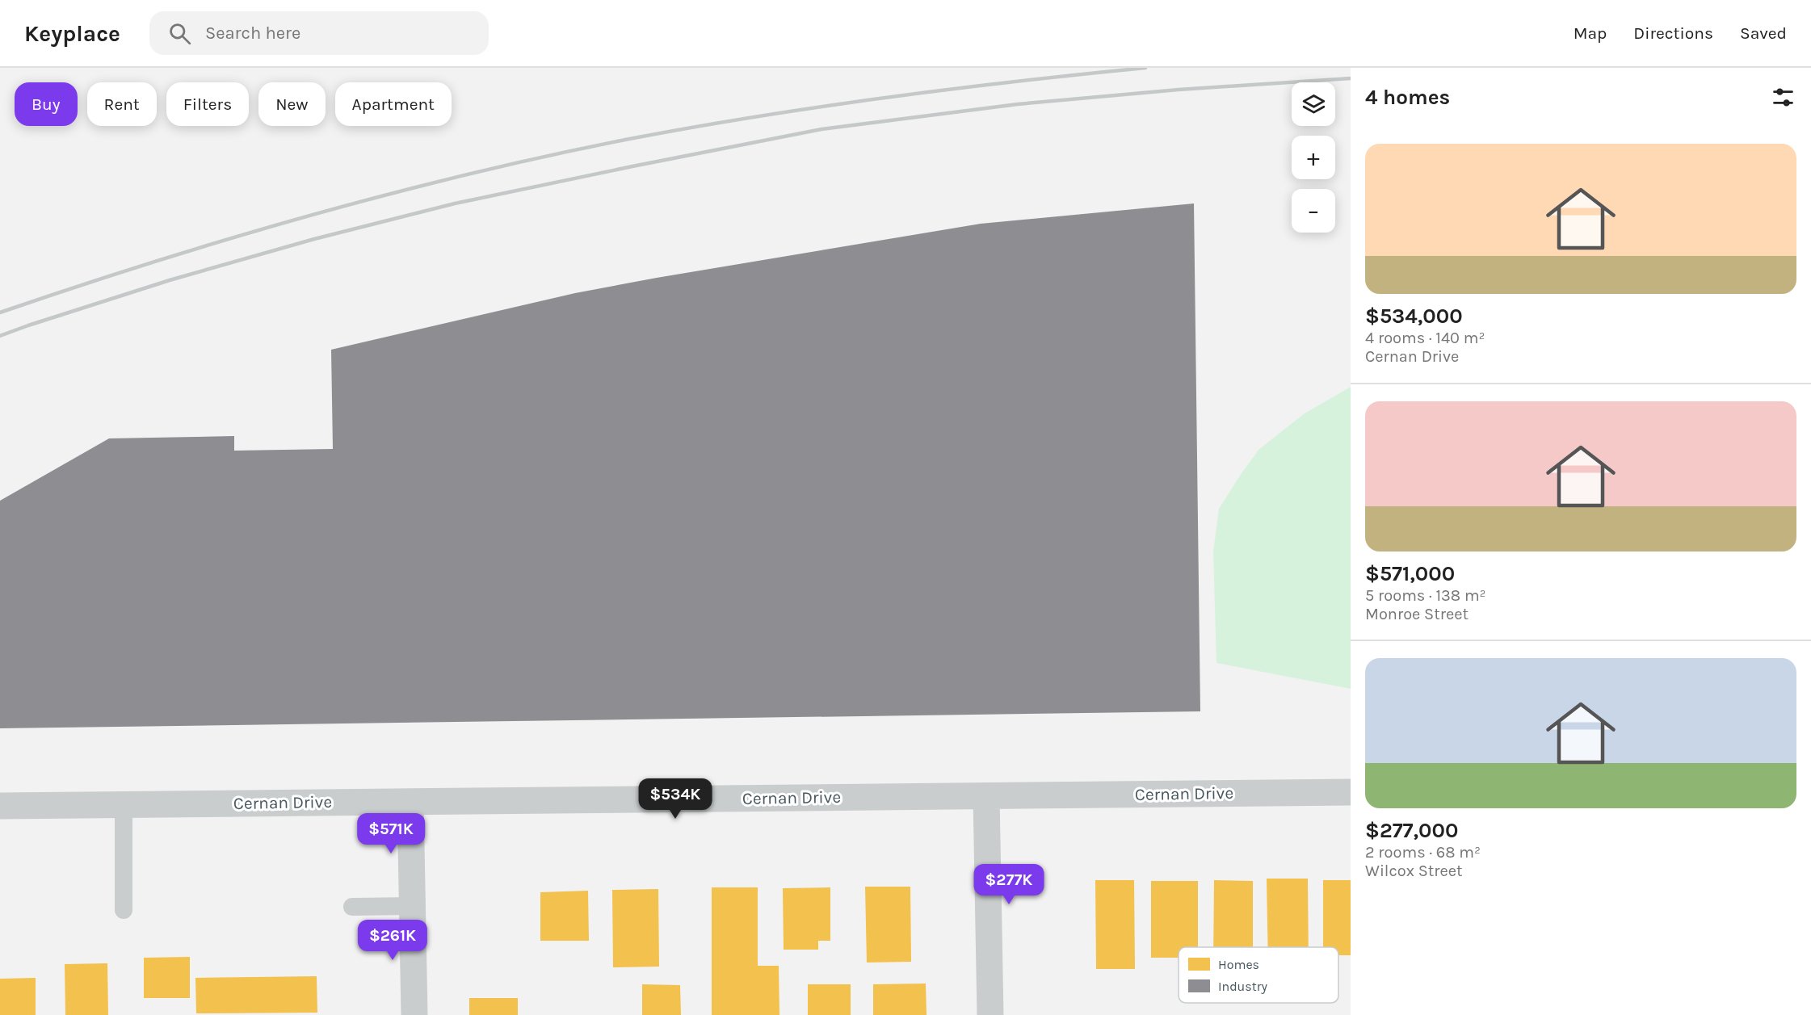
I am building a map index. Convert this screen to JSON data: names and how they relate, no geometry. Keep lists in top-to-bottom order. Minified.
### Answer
{"streets":{"street":["Cernan Drive"]},"legend":["Homes","Industry"],"page":{"header":"Keyplace","search":"Search here","nav":["Map","Directions","Saved"],"heading":"4 homes","map_buttons":["+","−"],"chip":["Buy","Rent","Filters","New","Apartment"],"list":[{"name":"$534,000","note":"4 rooms · 140 m² · Cernan Drive"},{"name":"$571,000","note":"5 rooms · 138 m² · Monroe Street"},{"name":"$277,000","note":"2 rooms · 68 m² · Wilcox Street"}],"price":["$534K","$571K","$277K","$261K"]}}
